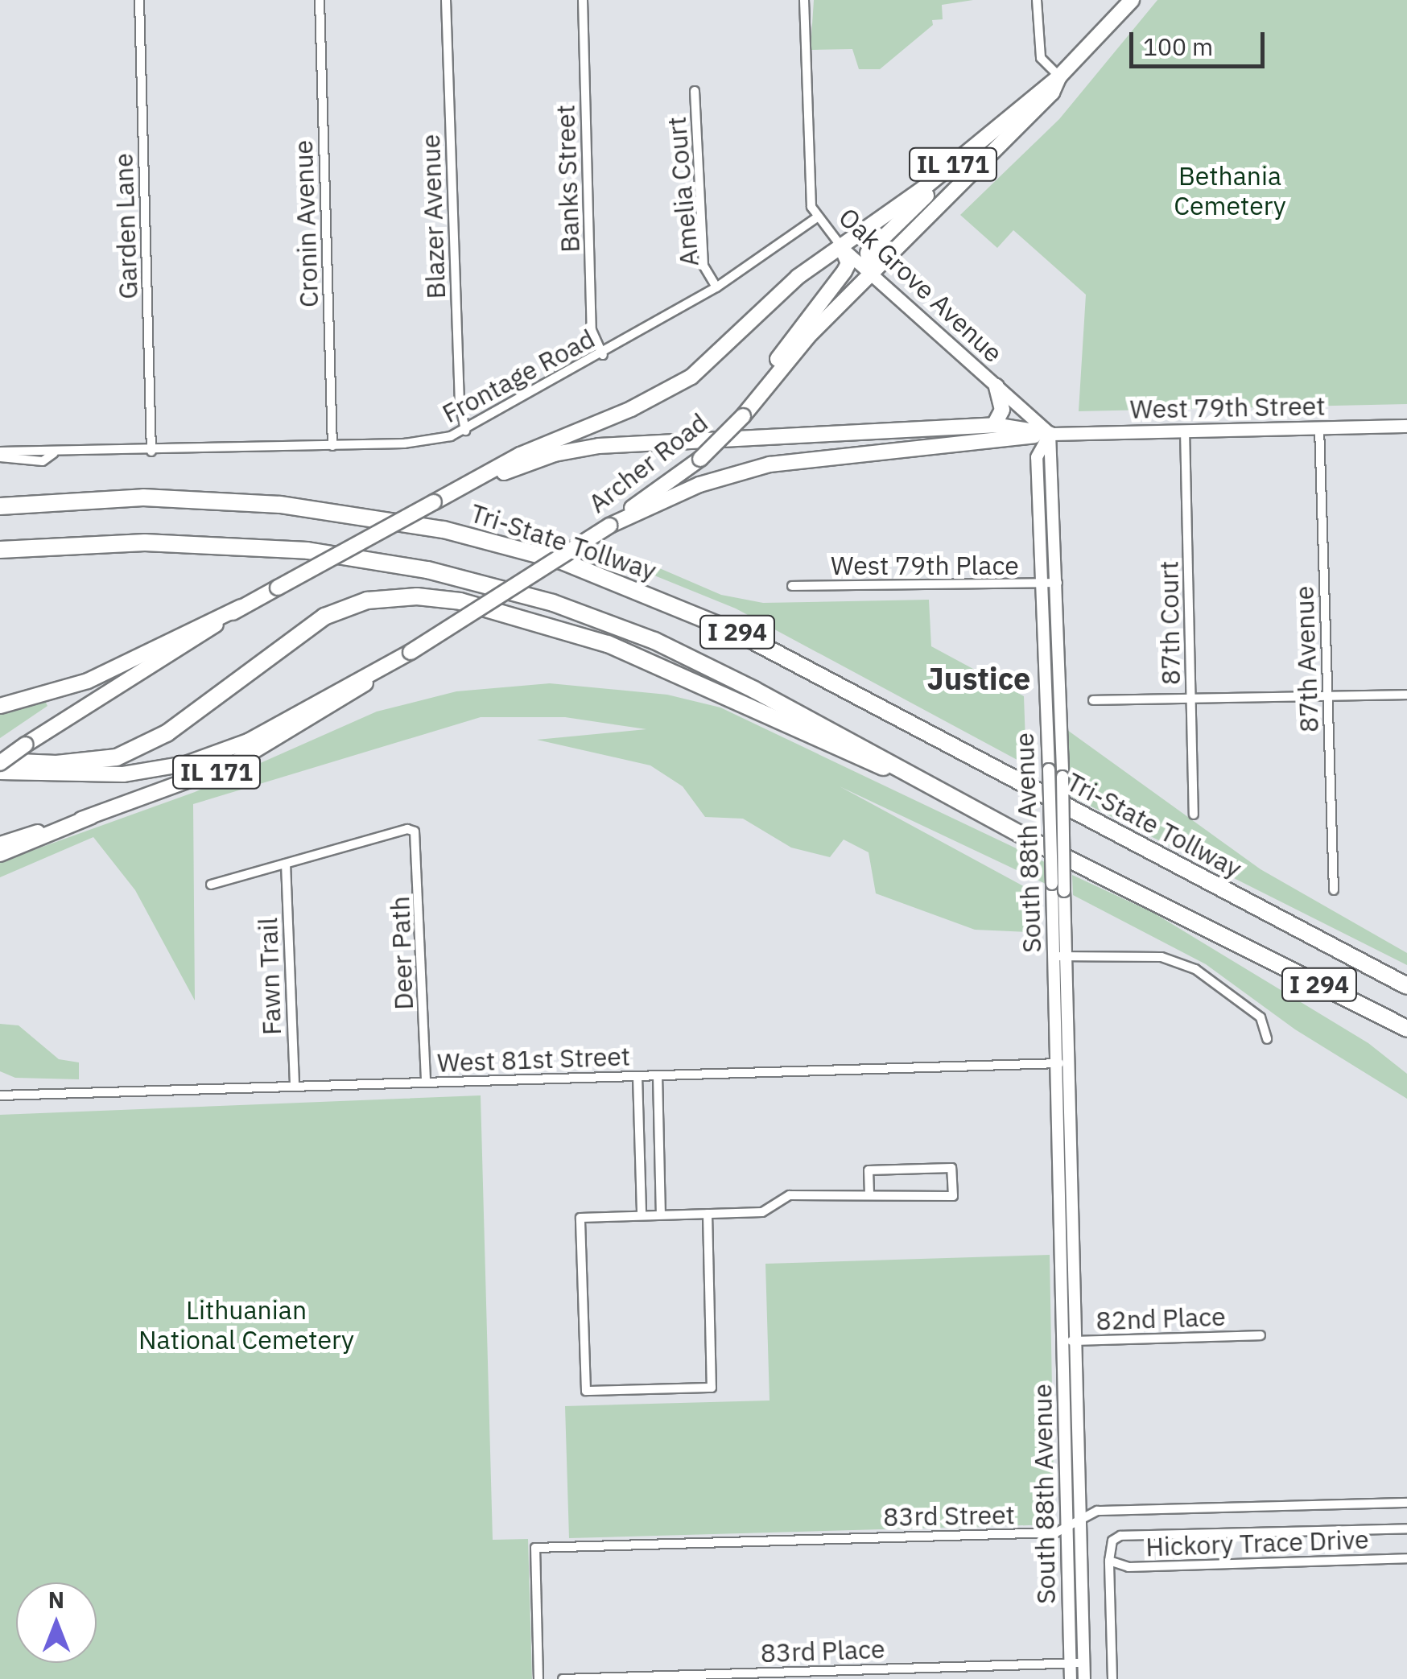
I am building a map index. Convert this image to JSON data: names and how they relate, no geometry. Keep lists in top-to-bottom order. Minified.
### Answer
{"streets":{"highway":["Tri-State Tollway","I 294"],"main road":["IL 171","Oak Grove Avenue","West 79th Street","Archer Road"],"street":["Banks Street","Amelia Court","Blazer Avenue","Cronin Avenue","Garden Lane","Frontage Road","West 79th Place","87th Court","87th Avenue","South 88th Avenue","Deer Path","Fawn Trail","West 81st Street","82nd Place","83rd Street","Hickory Trace Drive","83rd Place"]},"crossings":[["Banks Street","Frontage Road"],["Amelia Court","Frontage Road"],["Blazer Avenue","Frontage Road"],["Cronin Avenue","Frontage Road"],["Garden Lane","Frontage Road"],["Oak Grove Avenue","Frontage Road"],["Oak Grove Avenue","West 79th Street"],["Oak Grove Avenue","Archer Road"],["Oak Grove Avenue","South 88th Avenue"],["West 79th Street","87th Court"],["West 79th Street","87th Avenue"],["West 79th Street","South 88th Avenue"],["West 79th Place","South 88th Avenue"],["South 88th Avenue","West 81st Street"],["South 88th Avenue","82nd Place"],["South 88th Avenue","83rd Street"],["South 88th Avenue","83rd Place"],["Deer Path","Fawn Trail"],["Deer Path","West 81st Street"],["Fawn Trail","West 81st Street"]],"districts":["Justice"],"parks":["Bethania Cemetery","Lithuanian National Cemetery"],"scale_bar":"100 m","north":"top"}
